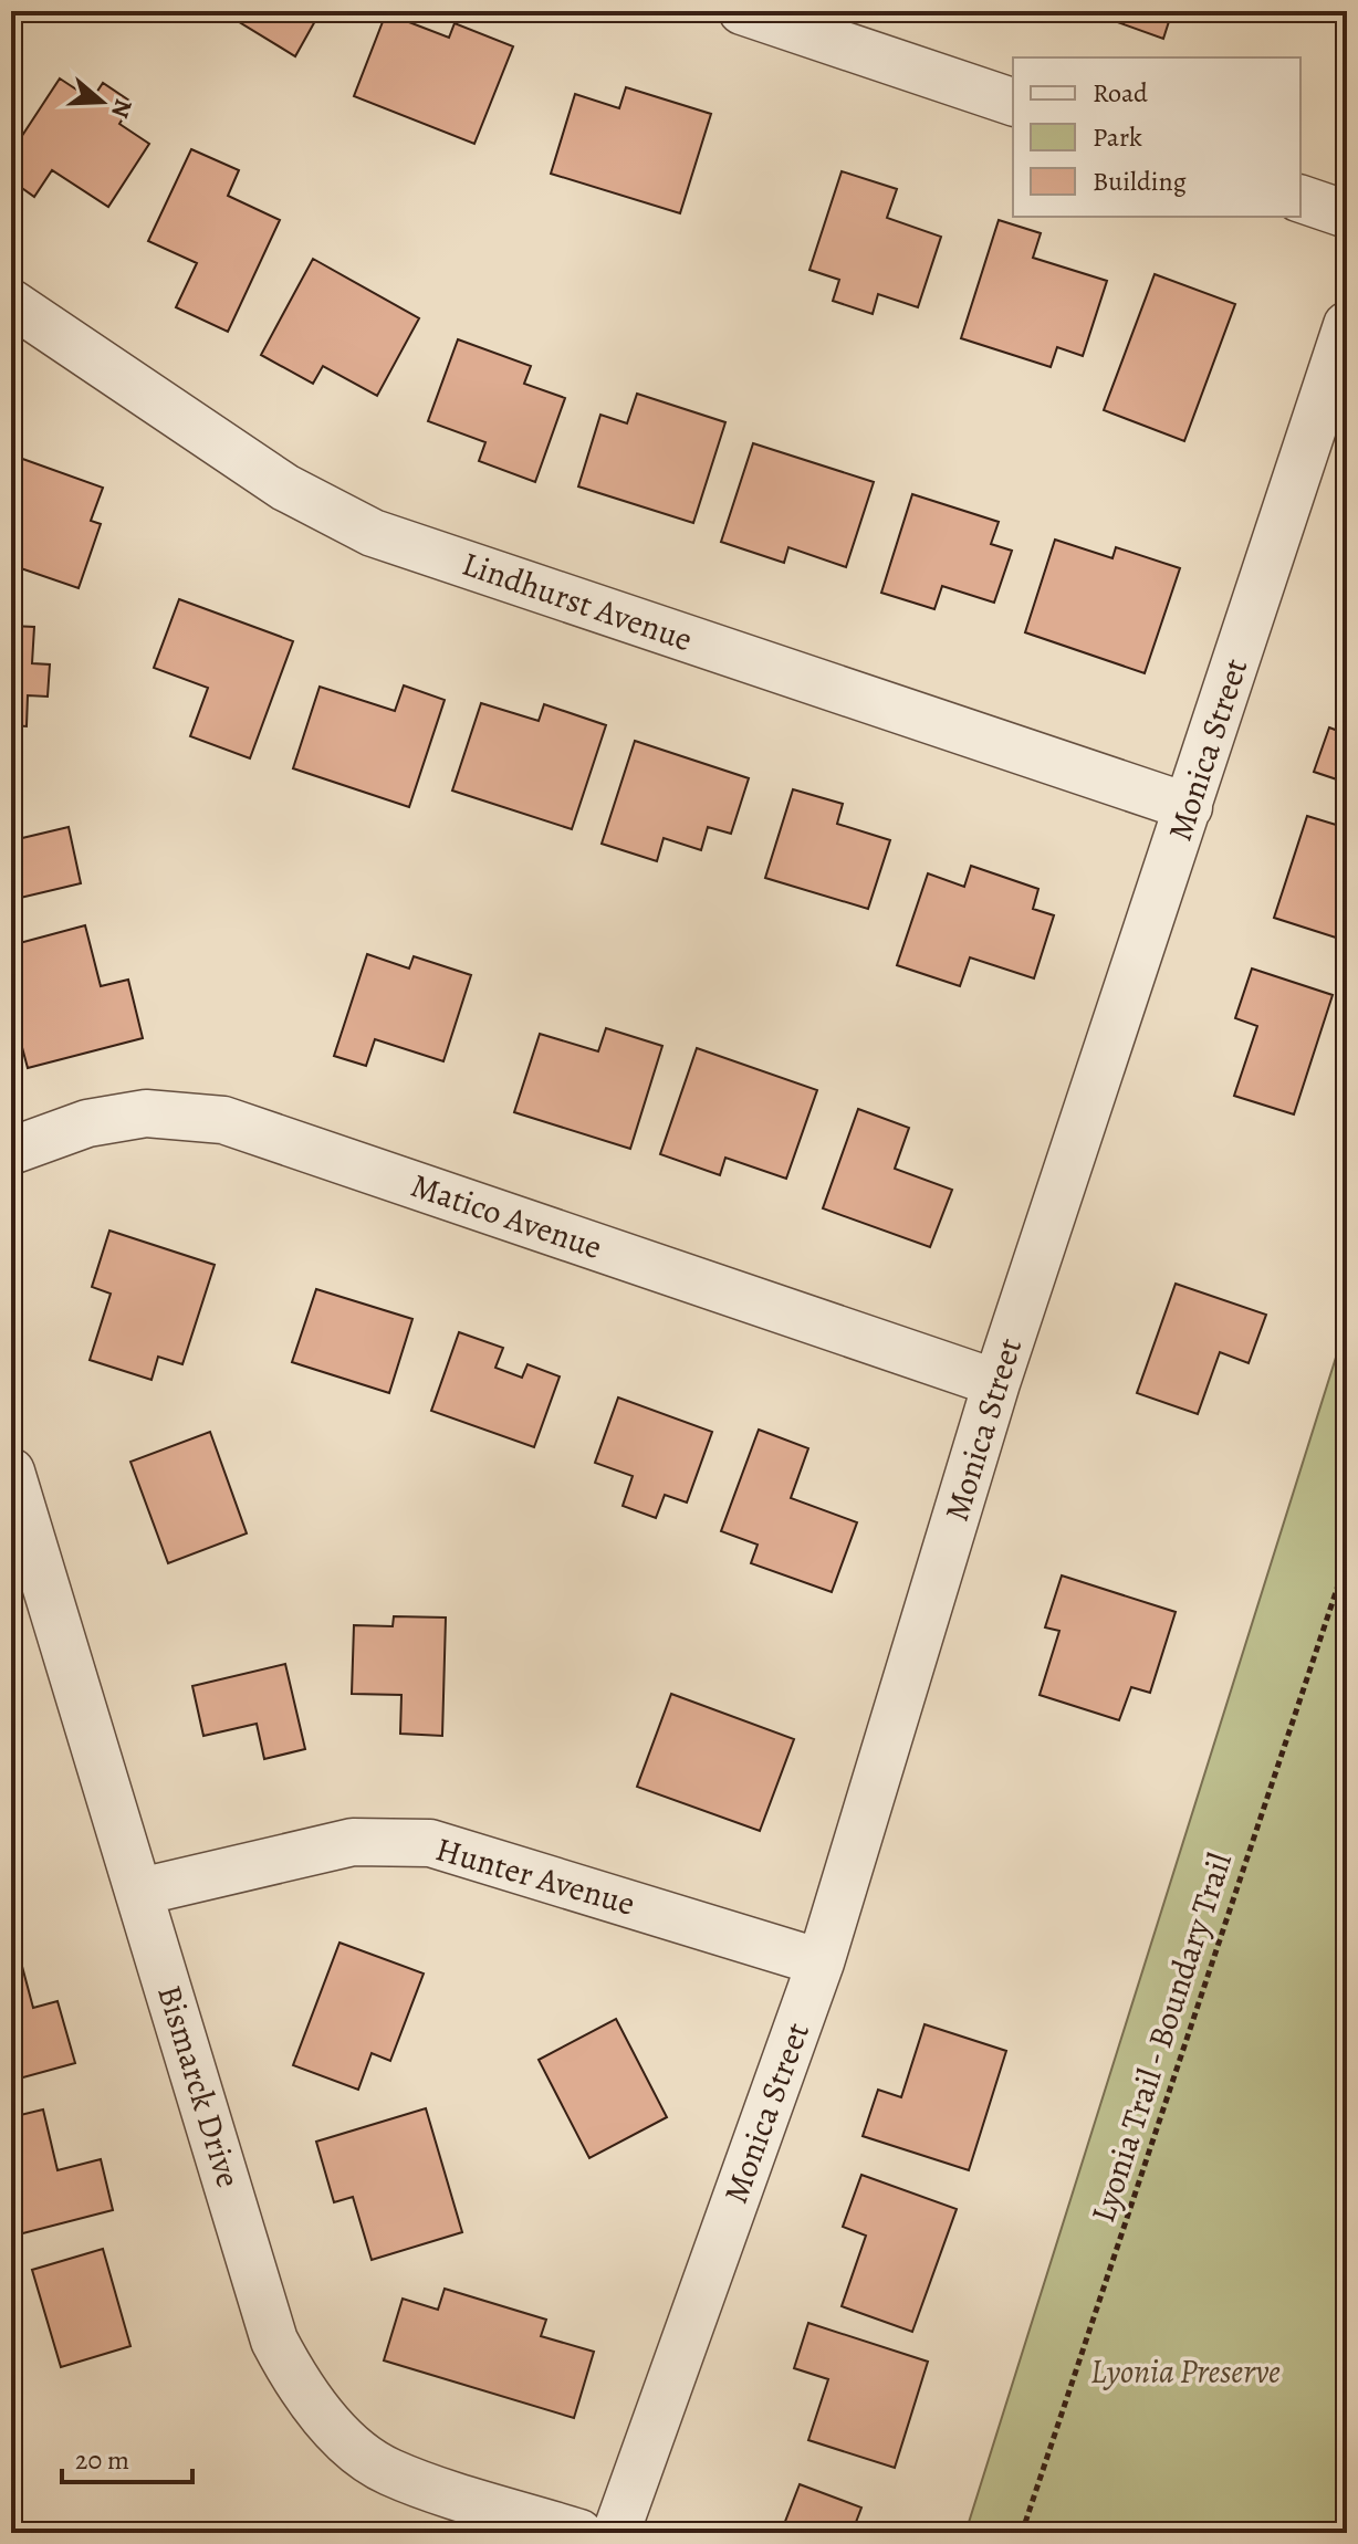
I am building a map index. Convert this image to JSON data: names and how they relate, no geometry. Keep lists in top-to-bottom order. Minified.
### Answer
{"streets":{"street":["Lindhurst Avenue","Monica Street","Matico Avenue","Hunter Avenue","Bismarck Drive"],"path":["Lyonia Trail - Boundary Trail"]},"crossings":[["Lindhurst Avenue","Monica Street"],["Monica Street","Matico Avenue"],["Monica Street","Hunter Avenue"],["Hunter Avenue","Bismarck Drive"]],"parks":["Lyonia Preserve"],"legend":["Road","Park","Building"],"scale_bar":"20 m","north":"right"}
